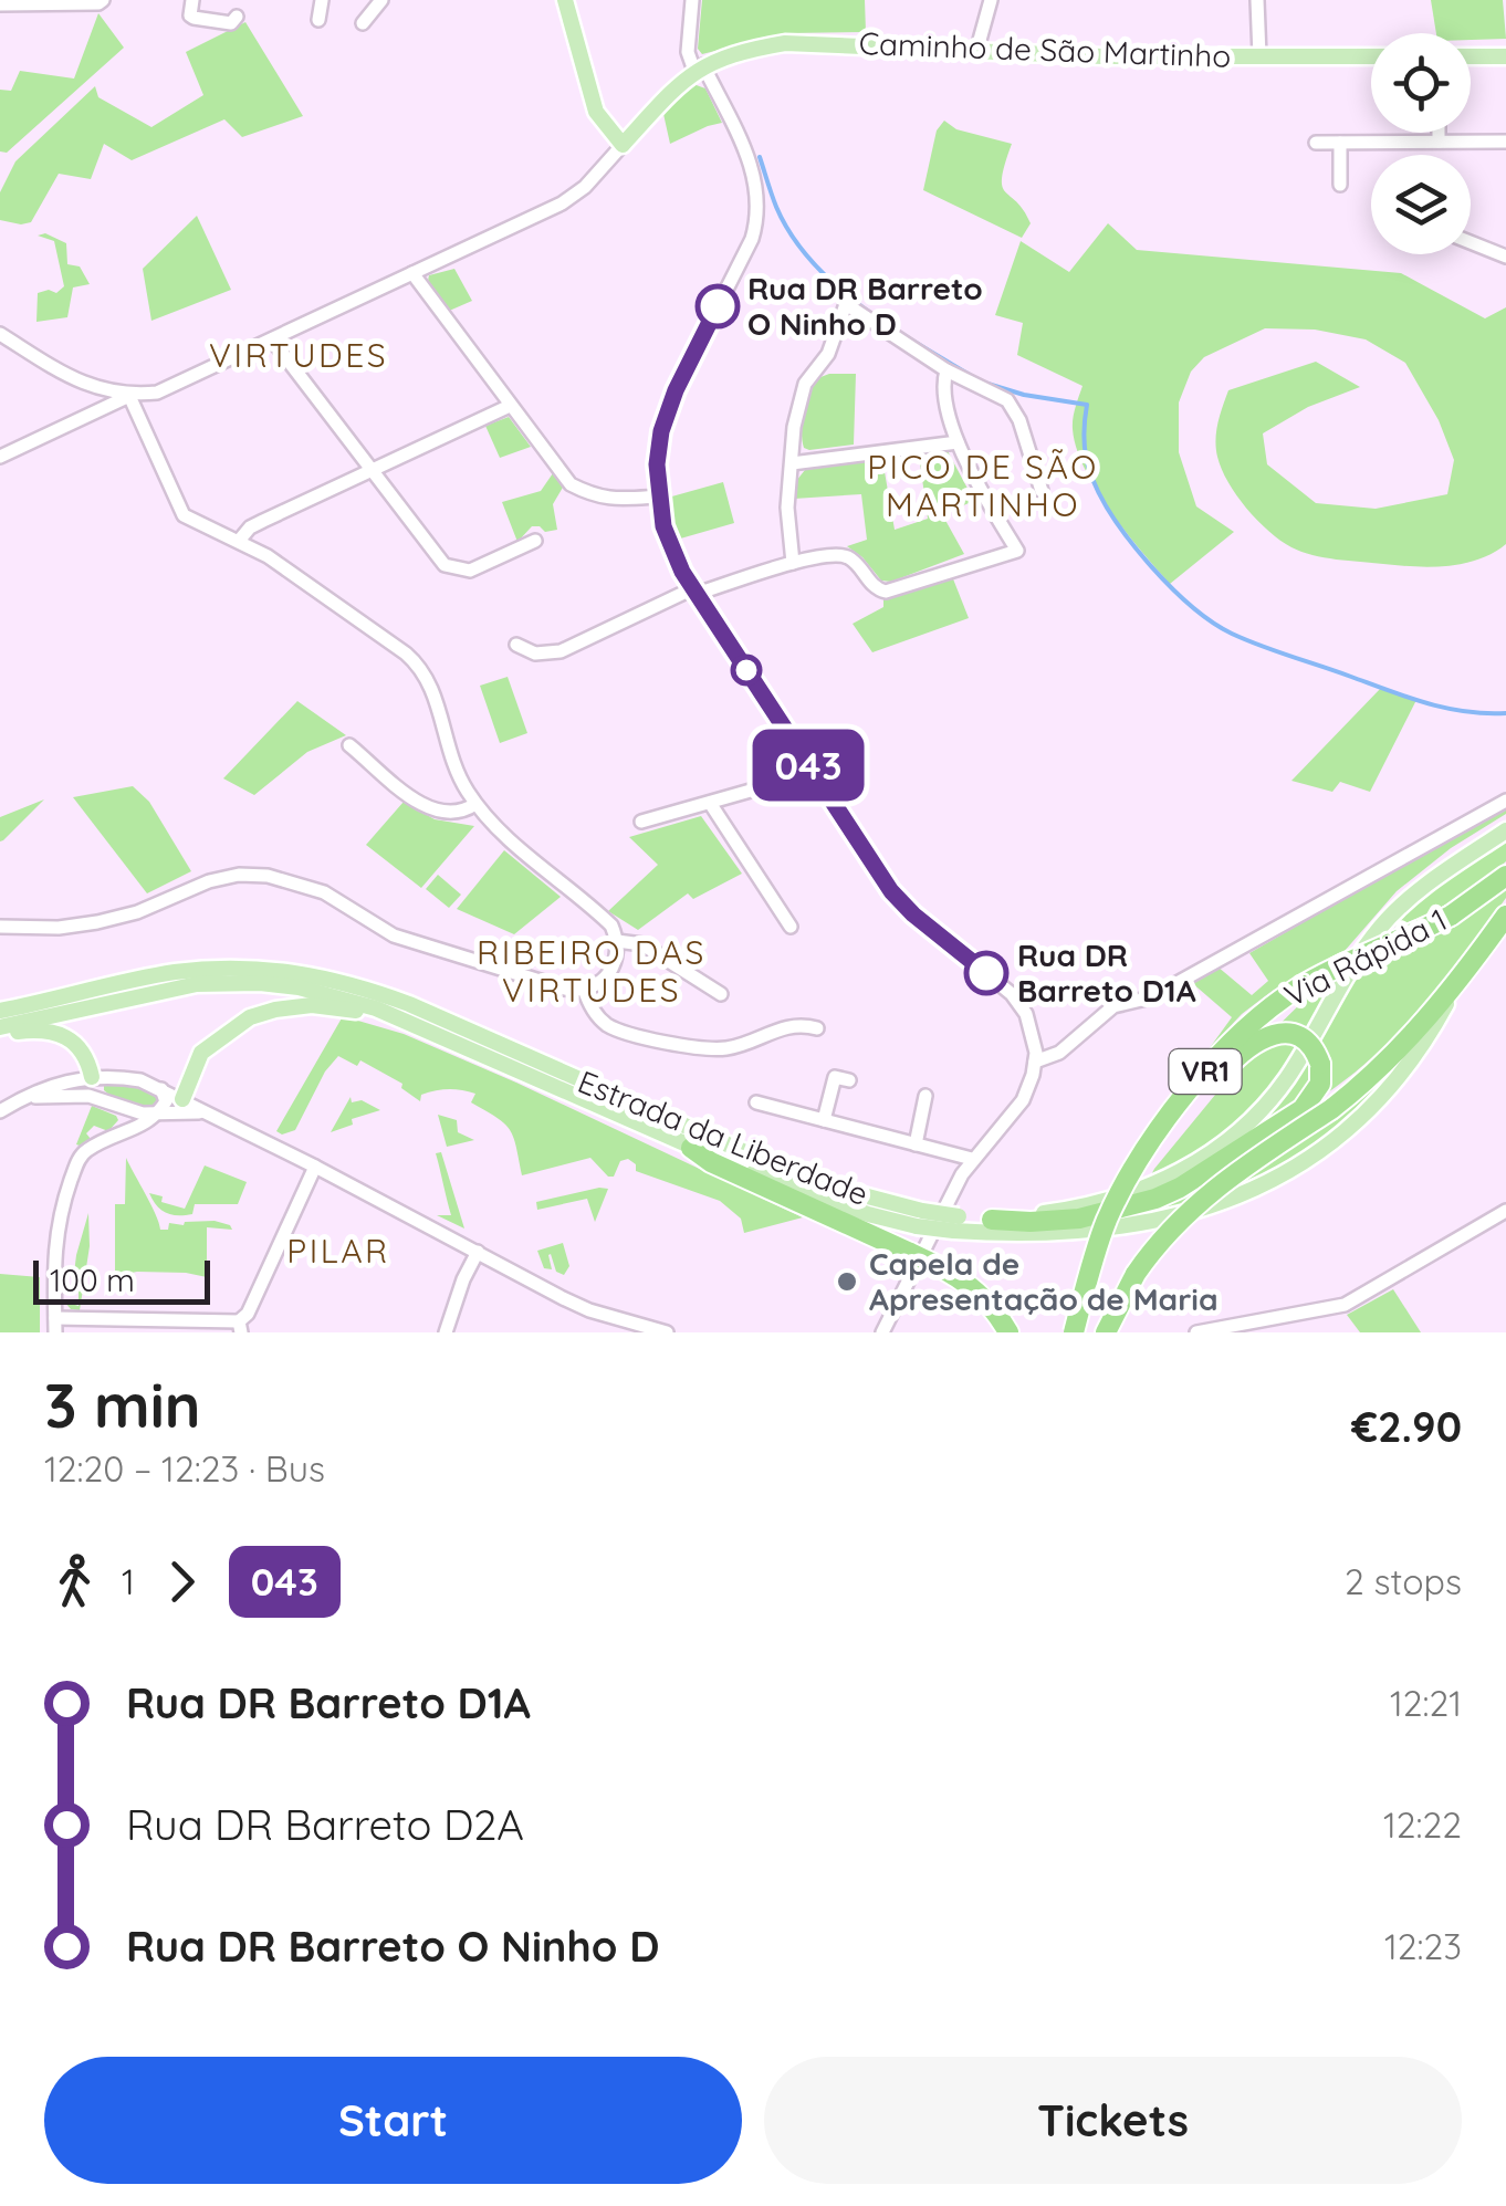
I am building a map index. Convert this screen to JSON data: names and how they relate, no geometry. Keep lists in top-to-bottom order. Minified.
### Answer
{"streets":{"highway":["Via Rápida 1","VR1"],"main road":["Caminho de São Martinho","Estrada da Liberdade"]},"crossings":[["Via Rápida 1","Estrada da Liberdade"]],"districts":["VIRTUDES","PICO DE SÃO MARTINHO","RIBEIRO DAS VIRTUDES","PILAR"],"places":["Rua DR Barreto O Ninho D","Rua DR Barreto D1A","Capela de Apresentação de Maria"],"lines":["bus line 043"],"scale_bar":"100 m","page":{"on_map":"043","scale":"100 m","heading":["3 min","12:20 – 12:23 · Bus","€2.90"],"legs":["1","043","2 stops"],"list":[{"name":"Rua DR Barreto D1A","value":"12:21"},{"name":"Rua DR Barreto D2A","value":"12:22"},{"name":"Rua DR Barreto O Ninho D","value":"12:23"}],"buttons":["Start","Tickets"]}}
